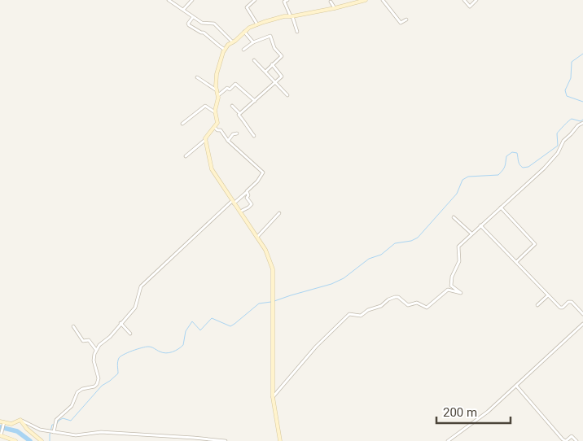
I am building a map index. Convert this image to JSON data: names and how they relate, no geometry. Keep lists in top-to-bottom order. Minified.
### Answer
{"scale_bar":"200 m"}
